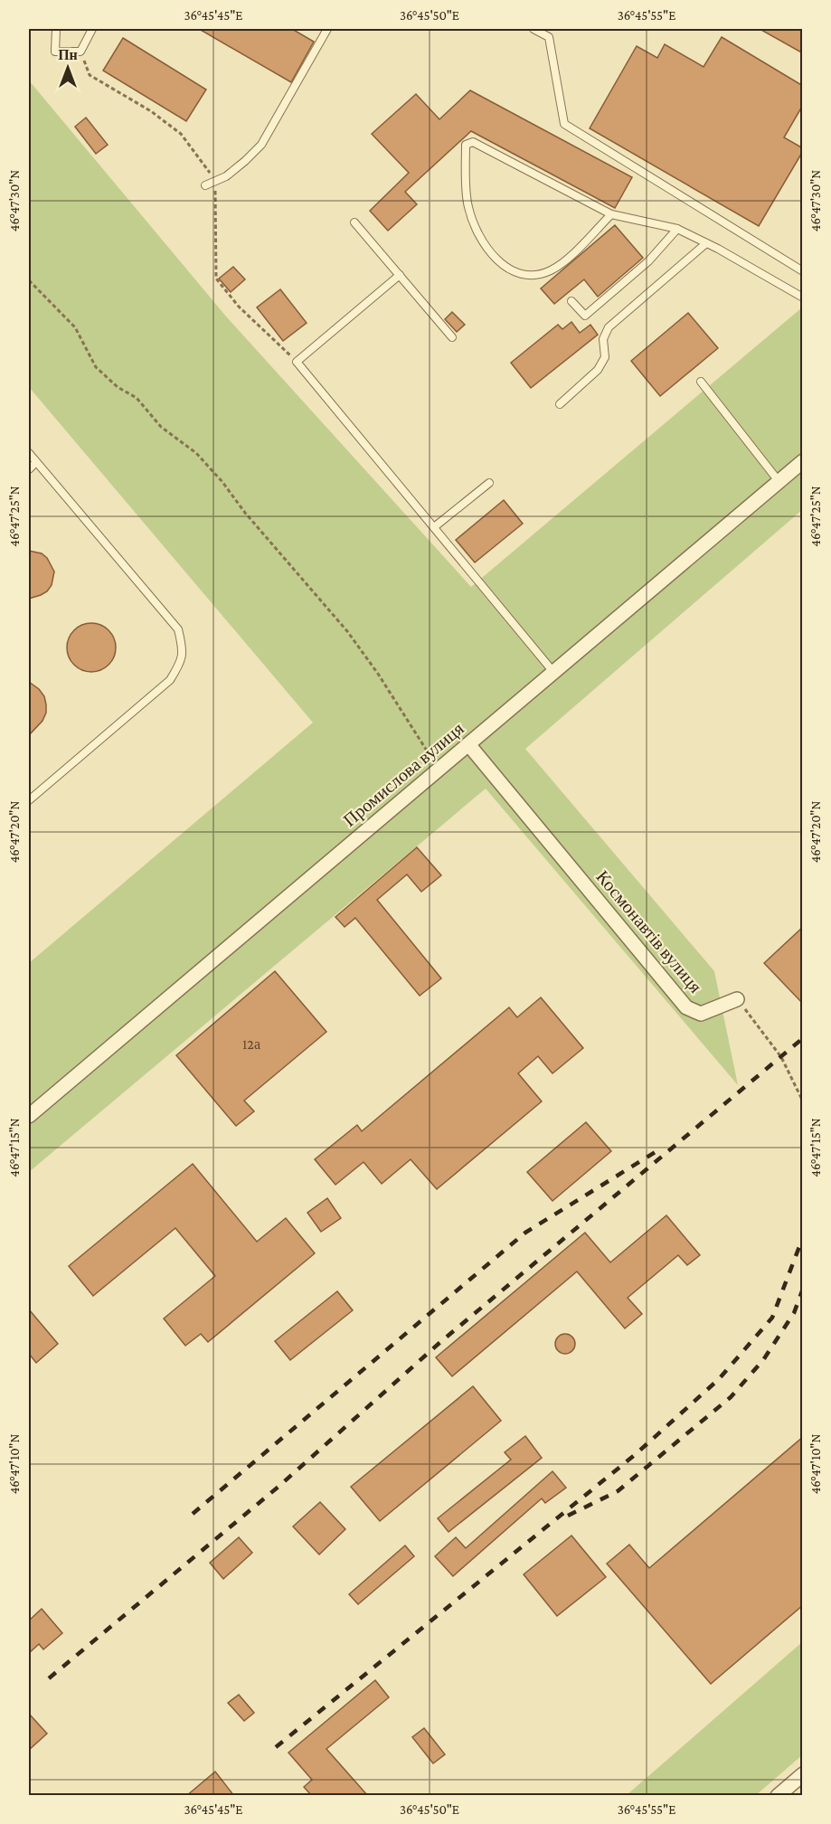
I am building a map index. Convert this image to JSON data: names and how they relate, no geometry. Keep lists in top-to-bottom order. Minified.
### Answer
{"streets":{"street":["Промислова вулиця","Космонавтів вулиця"]},"crossings":[["Промислова вулиця","Космонавтів вулиця"]],"house_numbers":["12а"],"north":"top","coordinates":["36°45'45\"E","36°45'50\"E","36°45'55\"E","46°47'30\"N","46°47'25\"N","46°47'20\"N","46°47'15\"N","46°47'10\"N"]}
